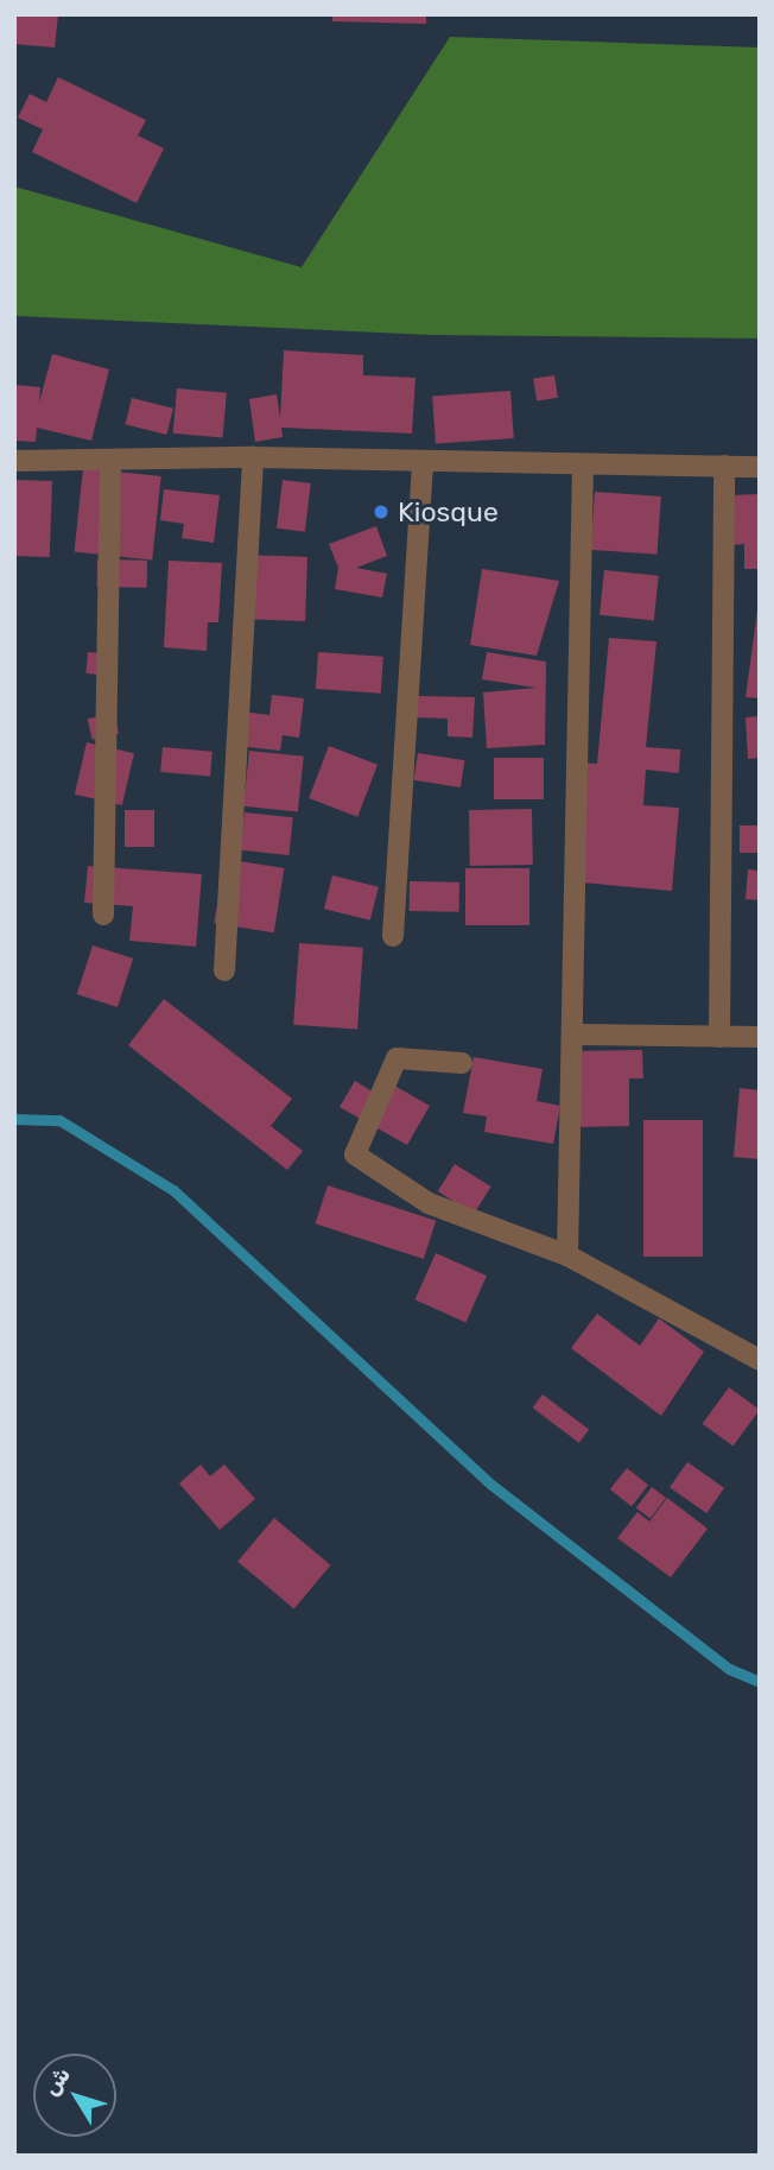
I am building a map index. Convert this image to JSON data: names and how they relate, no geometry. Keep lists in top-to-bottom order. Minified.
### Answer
{"places":["Kiosque"],"north":"top left"}
